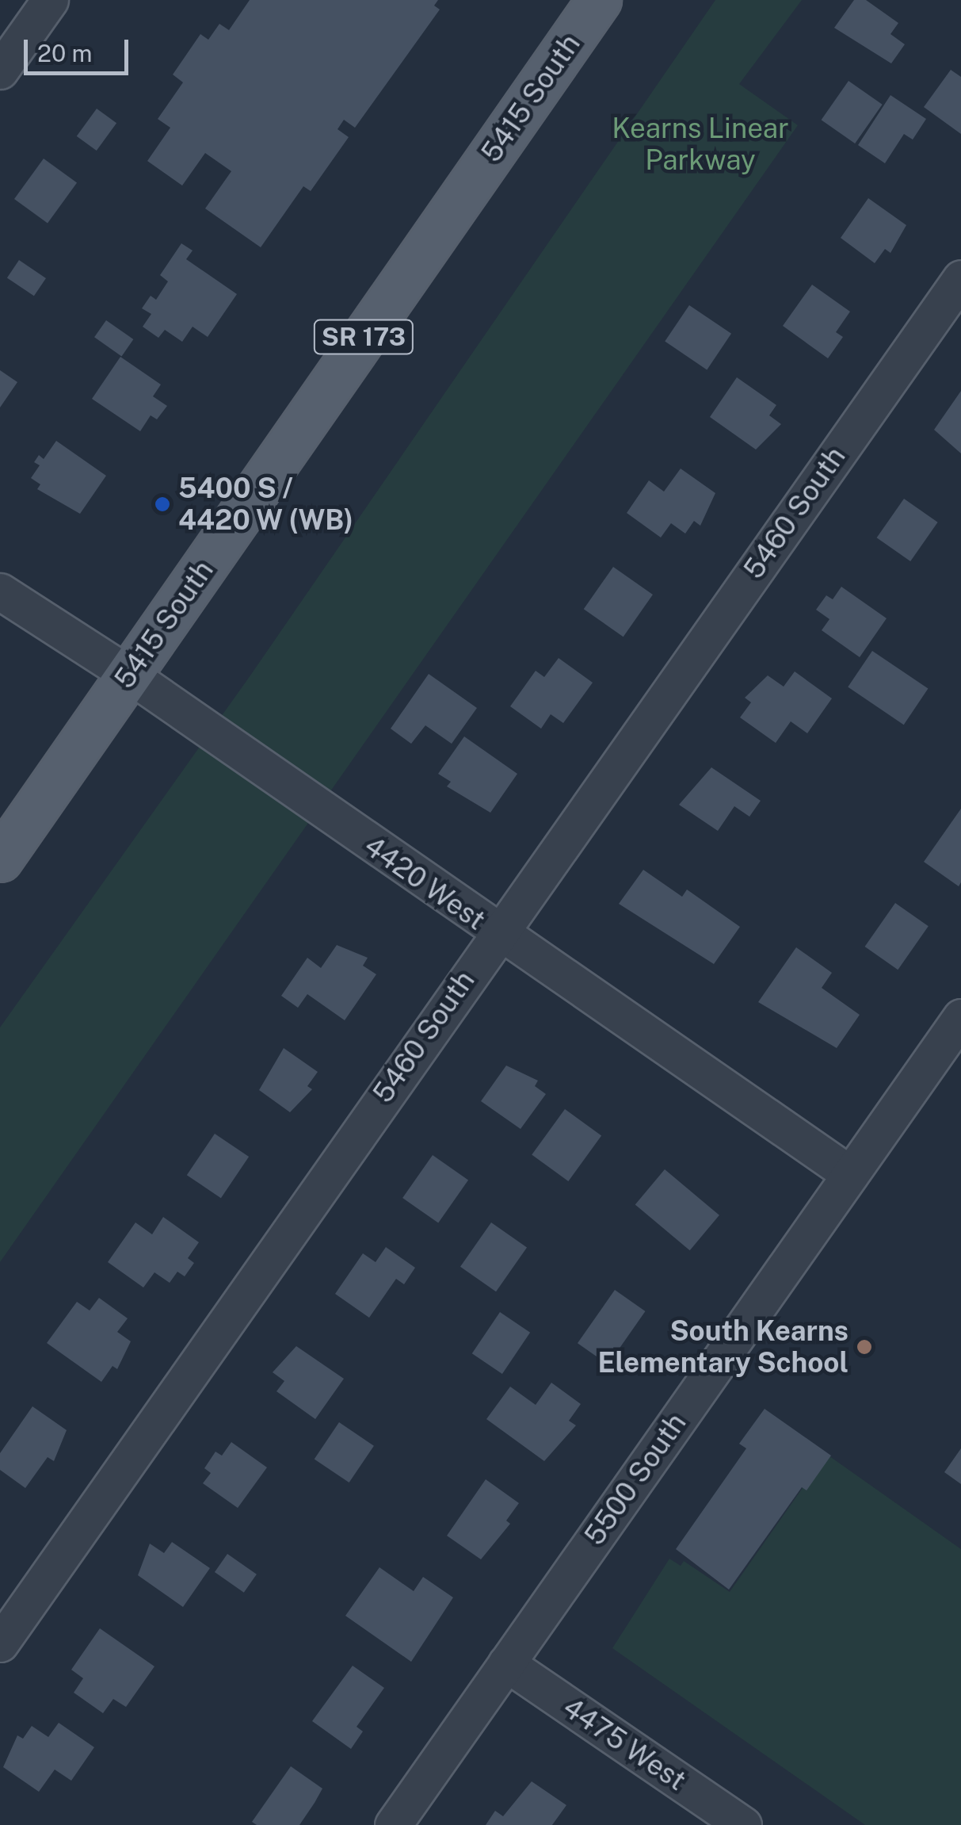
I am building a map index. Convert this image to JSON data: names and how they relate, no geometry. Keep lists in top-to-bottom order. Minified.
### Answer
{"streets":{"main road":["5415 South","SR 173"],"street":["5460 South","4420 West","5500 South","4475 West"]},"crossings":[["5415 South","4420 West"],["5460 South","4420 West"],["4420 West","5500 South"],["5500 South","4475 West"]],"parks":["Kearns Linear Parkway"],"places":["5400 S / 4420 W (WB)","South Kearns Elementary School"],"scale_bar":"20 m"}
